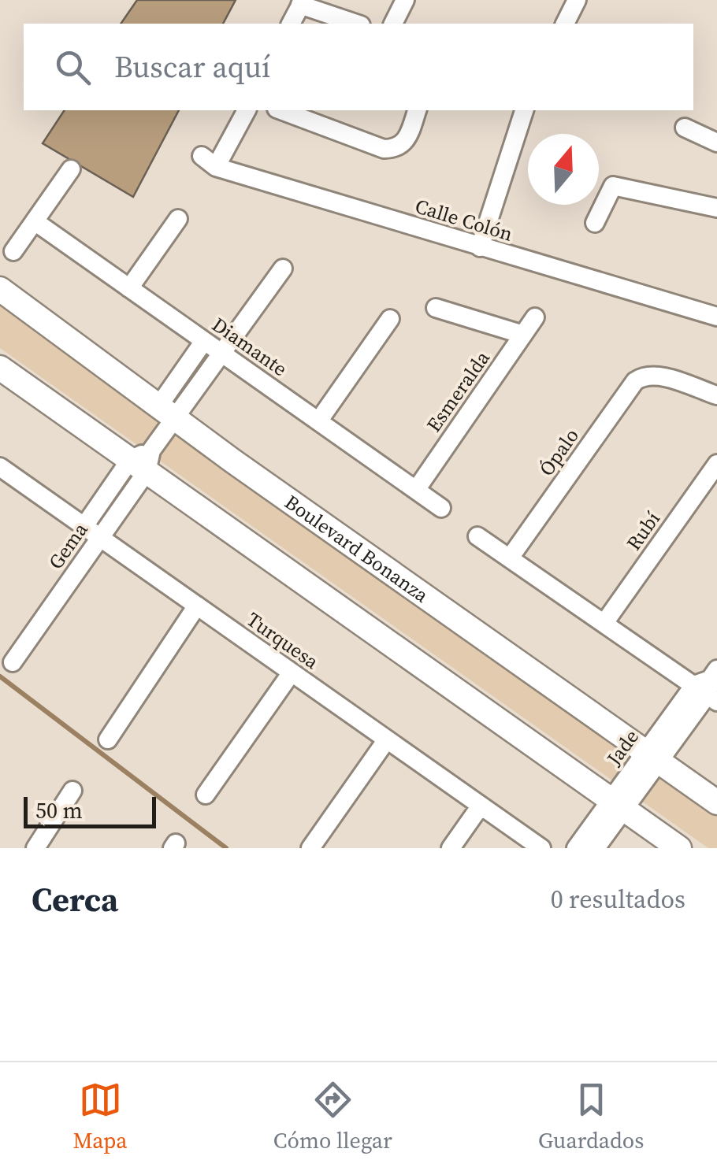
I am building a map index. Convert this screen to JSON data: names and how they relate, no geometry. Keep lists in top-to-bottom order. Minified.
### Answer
{"streets":{"street":["Calle Colón","Diamante","Esmeralda","Ópalo","Rubí","Gema","Boulevard Bonanza","Turquesa","Jade"]},"crossings":[["Diamante","Esmeralda"],["Diamante","Gema"],["Gema","Boulevard Bonanza"],["Gema","Turquesa"],["Boulevard Bonanza","Jade"]],"scale_bar":"50 m","north":"top","page":{"search":"Buscar aquí","scale":"50 m","heading":["Cerca","0 resultados"],"nav":["Mapa","Cómo llegar","Guardados"]}}
